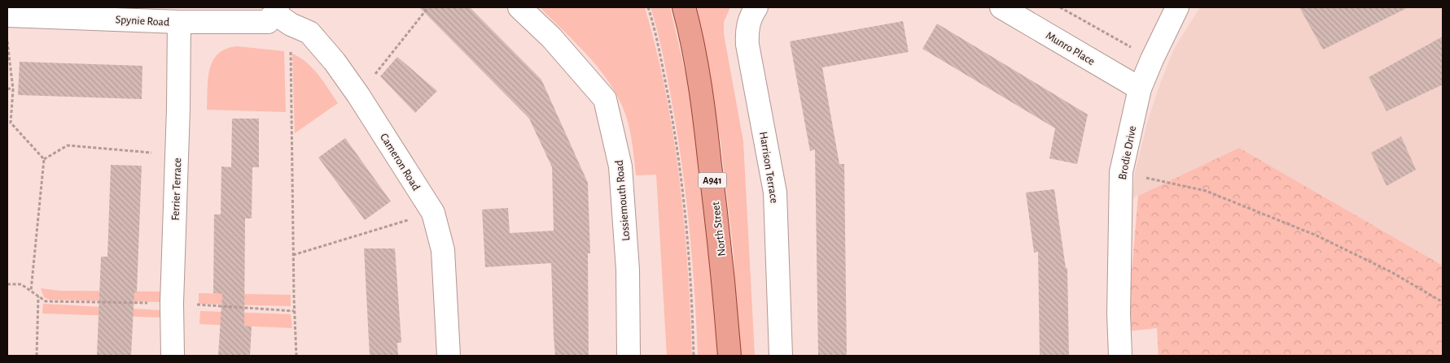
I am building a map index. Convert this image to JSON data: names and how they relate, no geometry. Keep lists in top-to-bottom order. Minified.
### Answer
{"streets":{"main road":["A941","North Street"],"street":["Spynie Road","Munro Place","Brodie Drive","Cameron Road","Harrison Terrace","Ferrier Terrace","Lossiemouth Road"]},"crossings":[["Spynie Road","Cameron Road"],["Spynie Road","Ferrier Terrace"],["Munro Place","Brodie Drive"]]}
